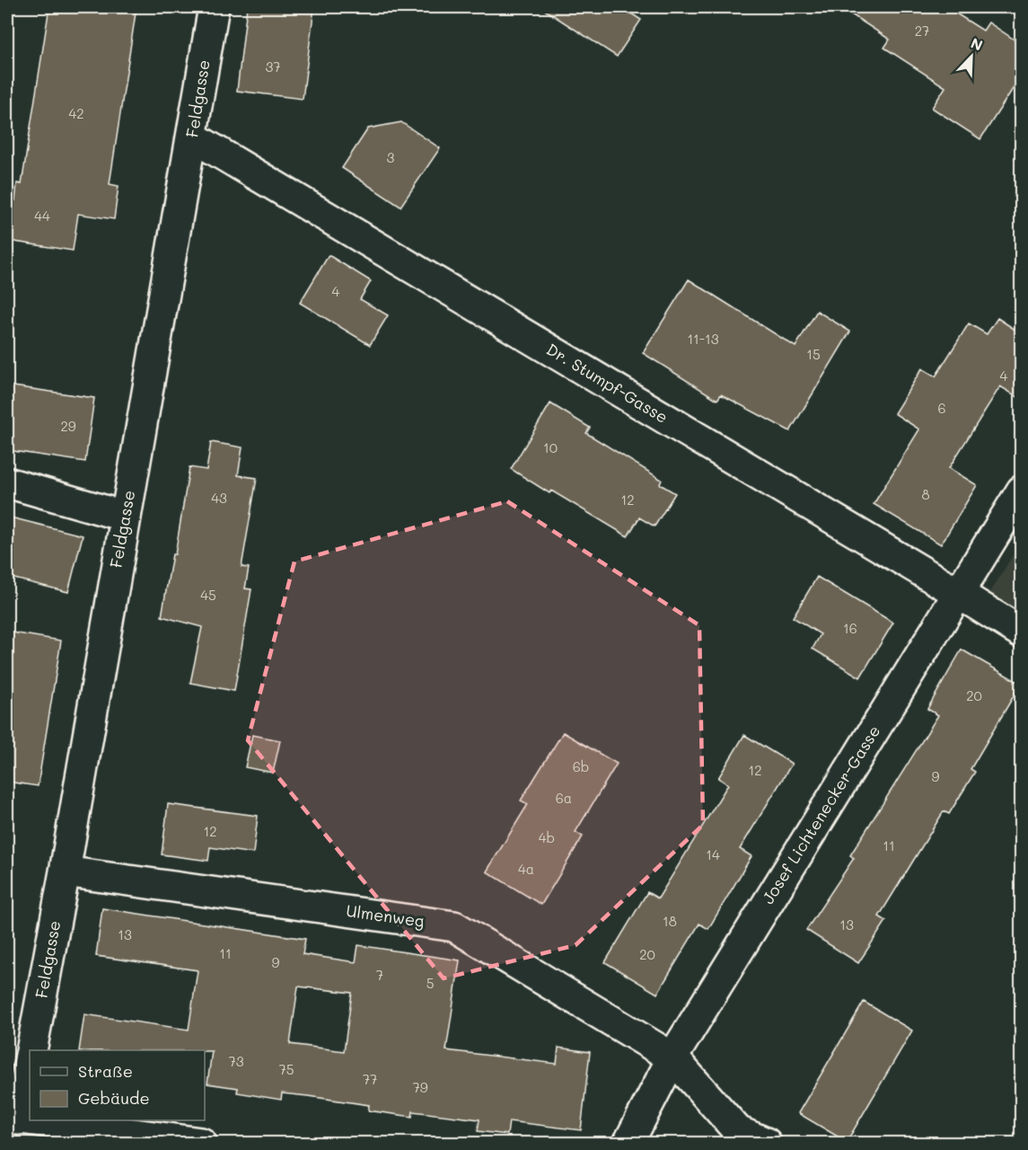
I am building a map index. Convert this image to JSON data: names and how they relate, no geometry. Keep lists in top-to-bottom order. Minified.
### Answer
{"streets":{"street":["Feldgasse","Dr. Stumpf-Gasse","Josef Lichtenecker-Gasse","Ulmenweg"]},"crossings":[["Feldgasse","Dr. Stumpf-Gasse"],["Feldgasse","Ulmenweg"],["Dr. Stumpf-Gasse","Josef Lichtenecker-Gasse"],["Josef Lichtenecker-Gasse","Ulmenweg"]],"house_numbers":["27","37","42","3","44","4","11-13","15","4","6","29","10","8","43","12","45","16","20","6b","12","9","6a","12","4b","11","14","4a","18","13","13","11","20","9","7","5","73","75","77","79"],"legend":["Straße","Gebäude"],"north":"top right"}
